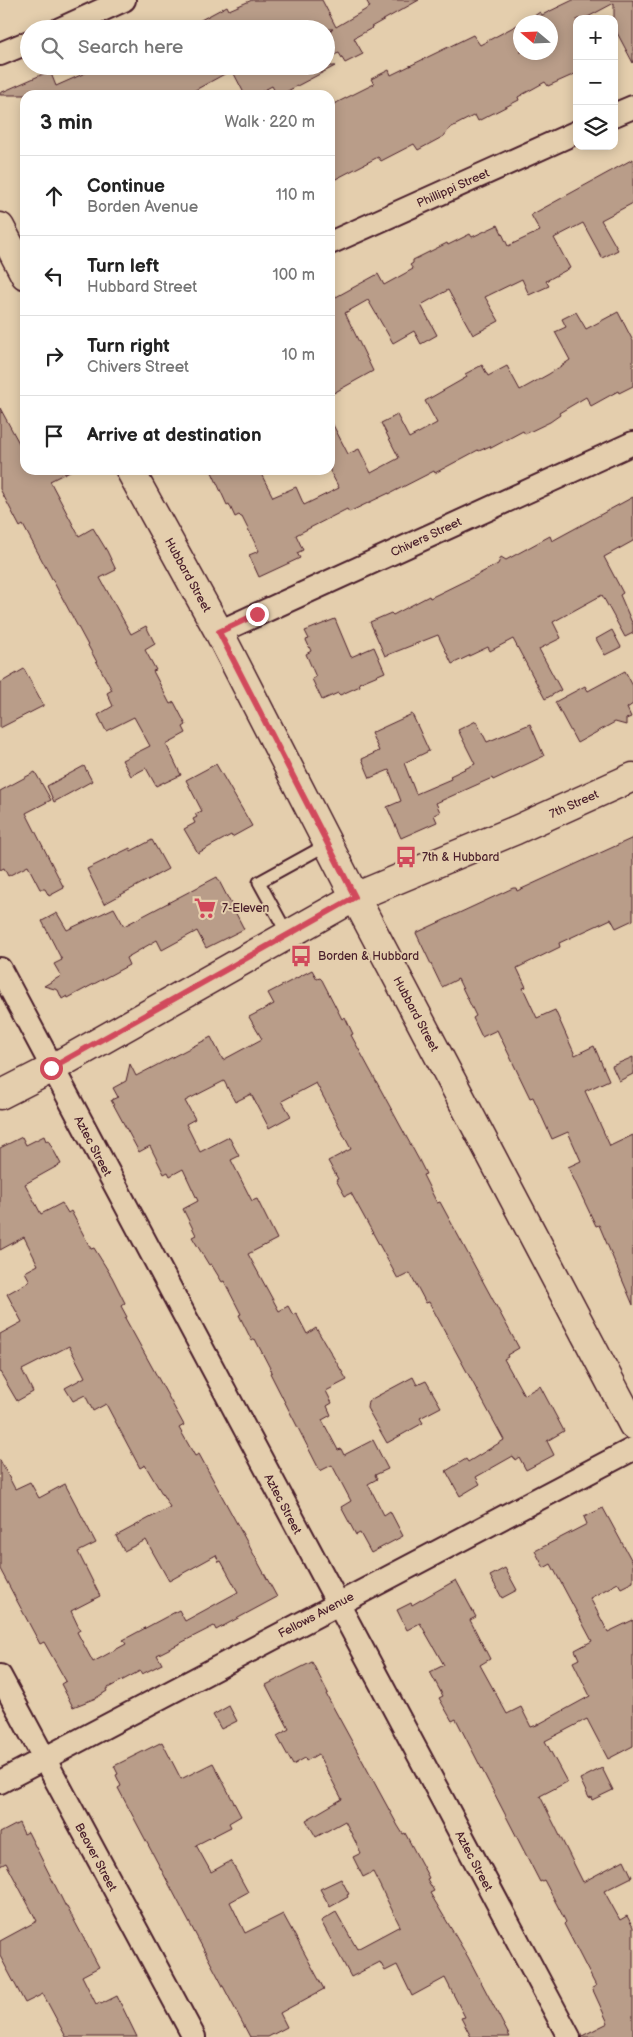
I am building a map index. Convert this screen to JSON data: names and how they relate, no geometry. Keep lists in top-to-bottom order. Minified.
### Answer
{"streets":{"main road":["Hubbard Street","7th Street"],"street":["Phillippi Street","Chivers Street","Aztec Street","Fellows Avenue","Beaver Street"]},"crossings":[["Chivers Street","Hubbard Street"],["Hubbard Street","7th Street"],["7th Street","Aztec Street"],["Aztec Street","Fellows Avenue"],["Fellows Avenue","Beaver Street"]],"places":{"bus stop":["7th & Hubbard","Borden & Hubbard"],"supermarket":["7-Eleven"]},"north":"left","page":{"map_buttons":["+","−"],"search":"Search here","heading":["3 min","Walk · 220 m"],"list":[["Continue","Borden Avenue","110 m"],["Turn left","Hubbard Street","100 m"],["Turn right","Chivers Street","10 m"],"Arrive at destination"]}}
